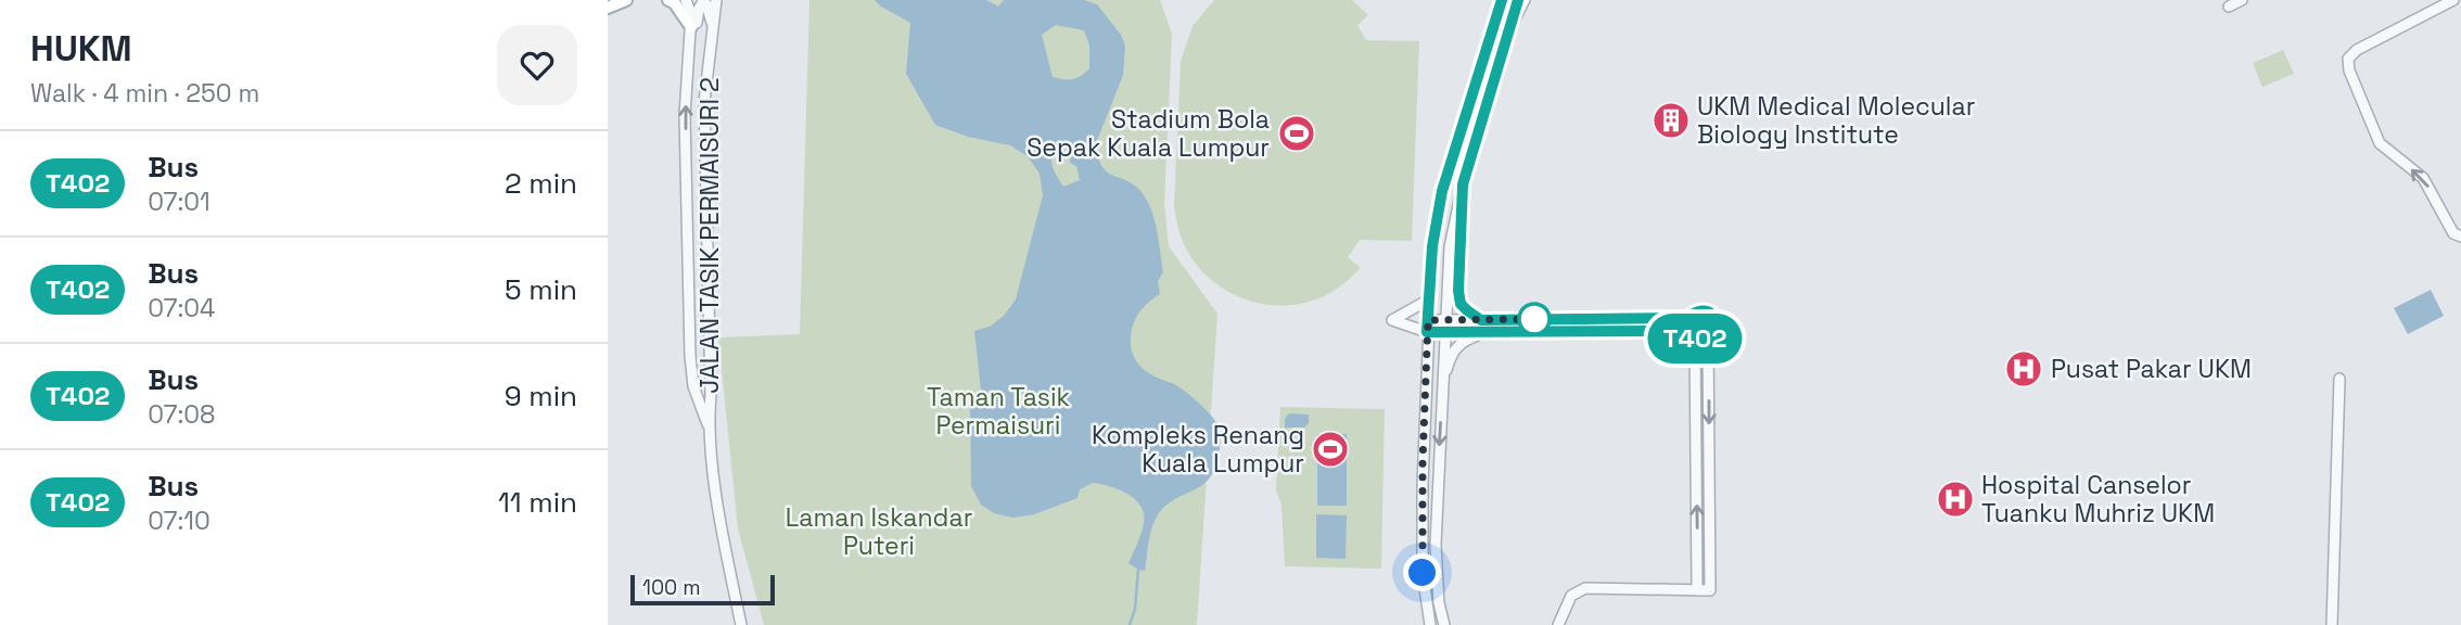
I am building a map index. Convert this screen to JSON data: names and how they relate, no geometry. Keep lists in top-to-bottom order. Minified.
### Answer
{"streets":{"street":["JALAN TASIK PERMAISURI 2"]},"parks":["Taman Tasik Permaisuri","Laman Iskandar Puteri"],"places":{"building":["UKM Medical Molecular Biology Institute"],"sports":["Stadium Bola Sepak Kuala Lumpur","Kompleks Renang Kuala Lumpur"],"hospital":["Pusat Pakar UKM","Hospital Canselor Tuanku Muhriz UKM"]},"lines":["bus line T402"],"scale_bar":"100 m","page":{"heading":["HUKM","Walk · 4 min · 250 m"],"on_map":"T402","list":[{"mark":"T402","name":"Bus","note":"07:01","value":"2 min"},{"mark":"T402","name":"Bus","note":"07:04","value":"5 min"},{"mark":"T402","name":"Bus","note":"07:08","value":"9 min"},{"mark":"T402","name":"Bus","note":"07:10","value":"11 min"}],"scale":"100 m"}}
